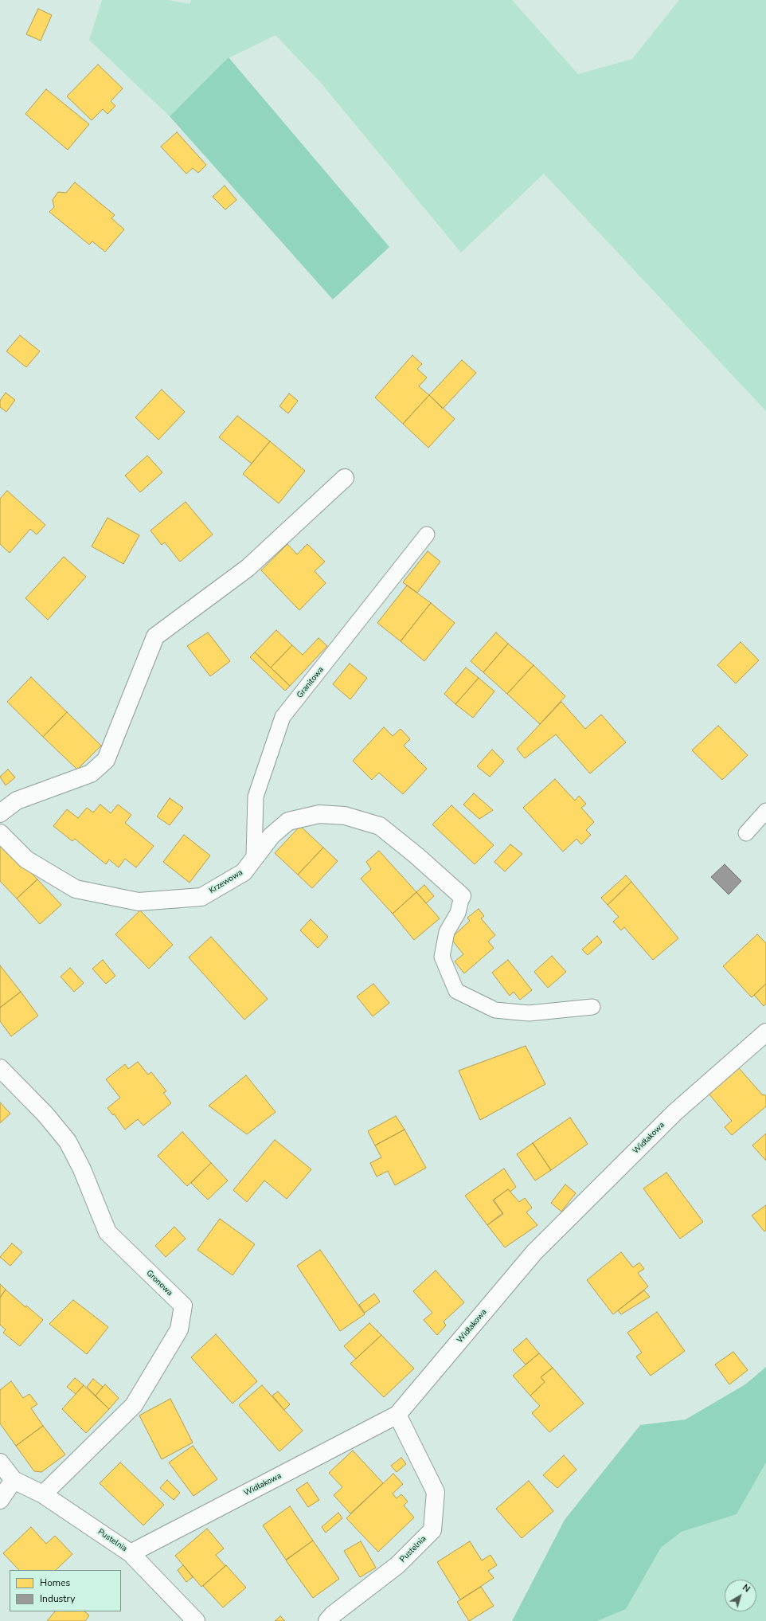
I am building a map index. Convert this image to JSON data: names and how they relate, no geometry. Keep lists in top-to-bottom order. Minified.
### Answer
{"streets":{"street":["Krzewowa","Widłakowa","Gronowa","Pustelnia"],"lane":["Granitowa"]},"crossings":[["Granitowa","Krzewowa"],["Widłakowa","Pustelnia"],["Gronowa","Pustelnia"]],"legend":["Homes","Industry"],"north":"top right"}
